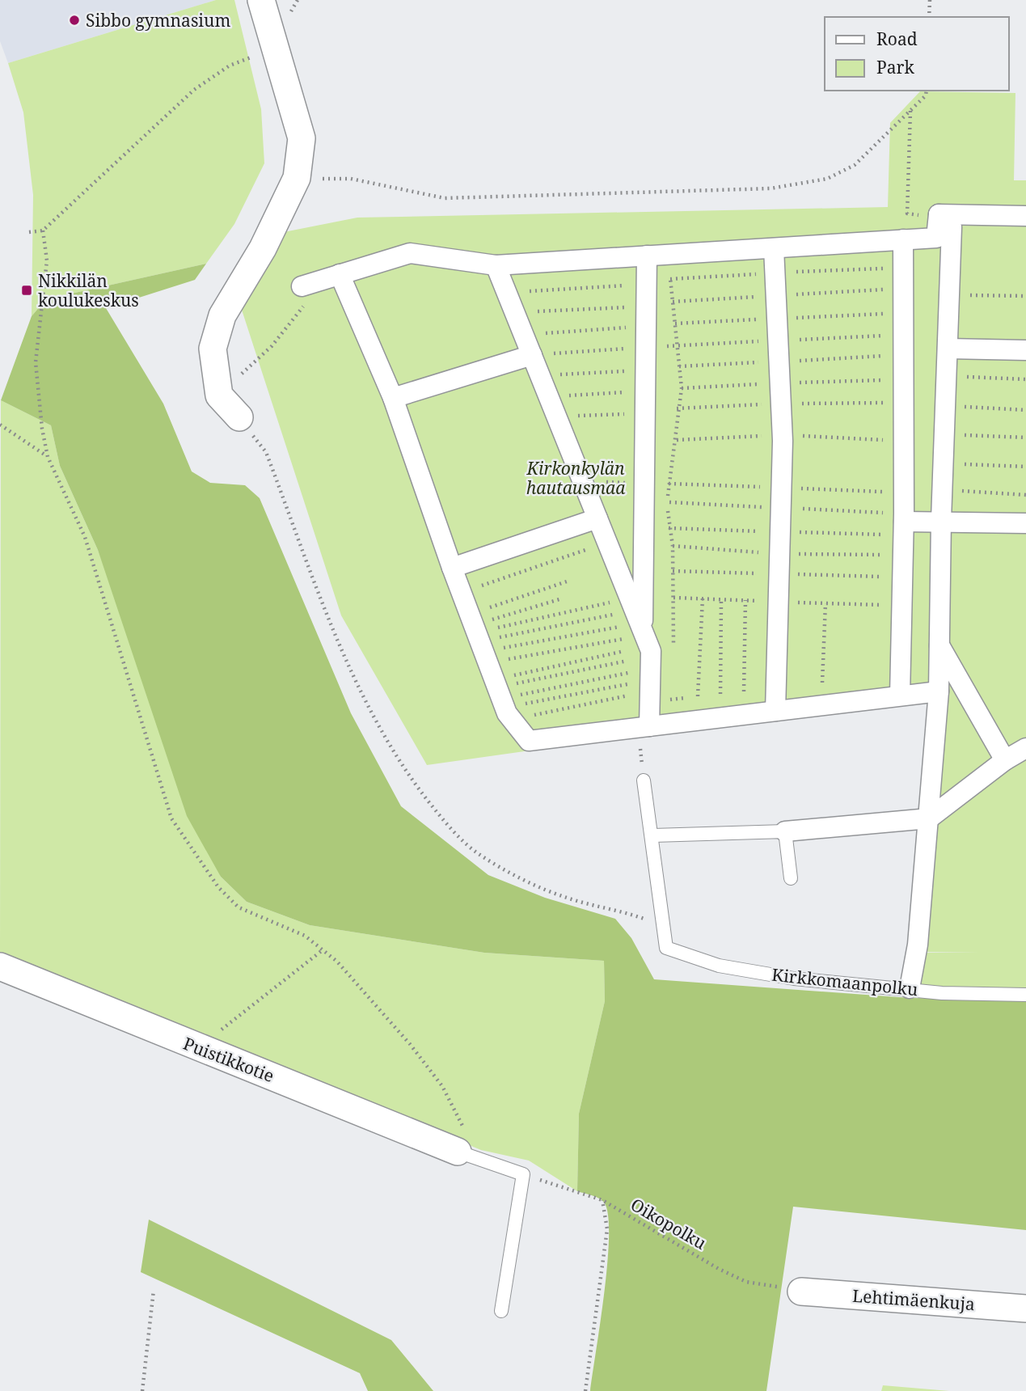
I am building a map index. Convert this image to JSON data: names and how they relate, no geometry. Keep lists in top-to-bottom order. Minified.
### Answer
{"streets":{"street":["Puistikkotie","Lehtimäenkuja"],"lane":["Kirkkomaanpolku"],"path":["Oikopolku"]},"crossings":[["Oikopolku","Lehtimäenkuja"]],"parks":["Kirkonkylän hautausmaa"],"places":{"other":["Sibbo gymnasium"],"transit":["Nikkilän koulukeskus"]},"legend":["Road","Park"]}
